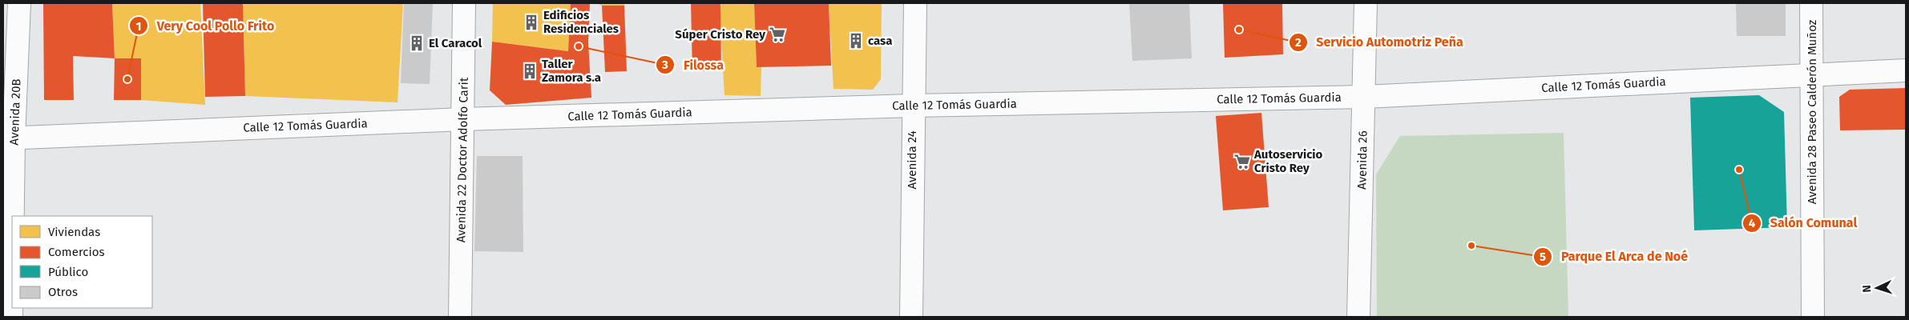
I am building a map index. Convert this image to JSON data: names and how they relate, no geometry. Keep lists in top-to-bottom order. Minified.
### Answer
{"streets":{"street":["Calle 12 Tomás Guardia","Avenida 20B","Avenida 28 Paseo Calderón Muñoz","Avenida 22 Doctor Adolfo Carit","Avenida 24","Avenida 26"]},"crossings":[["Calle 12 Tomás Guardia","Avenida 20B"],["Calle 12 Tomás Guardia","Avenida 28 Paseo Calderón Muñoz"],["Calle 12 Tomás Guardia","Avenida 22 Doctor Adolfo Carit"],["Calle 12 Tomás Guardia","Avenida 24"],["Calle 12 Tomás Guardia","Avenida 26"]],"places":{"building":["Edificios Residenciales","casa","El Caracol","Taller Zamora s.a"],"other":["Servicio Automotriz Peña","Filossa","Very Cool Pollo Frito","Salón Comunal","Parque El Arca de Noé"],"supermarket":["Súper Cristo Rey","Autoservicio Cristo Rey"]},"legend":["Viviendas","Comercios","Público","Otros"],"north":"left"}
